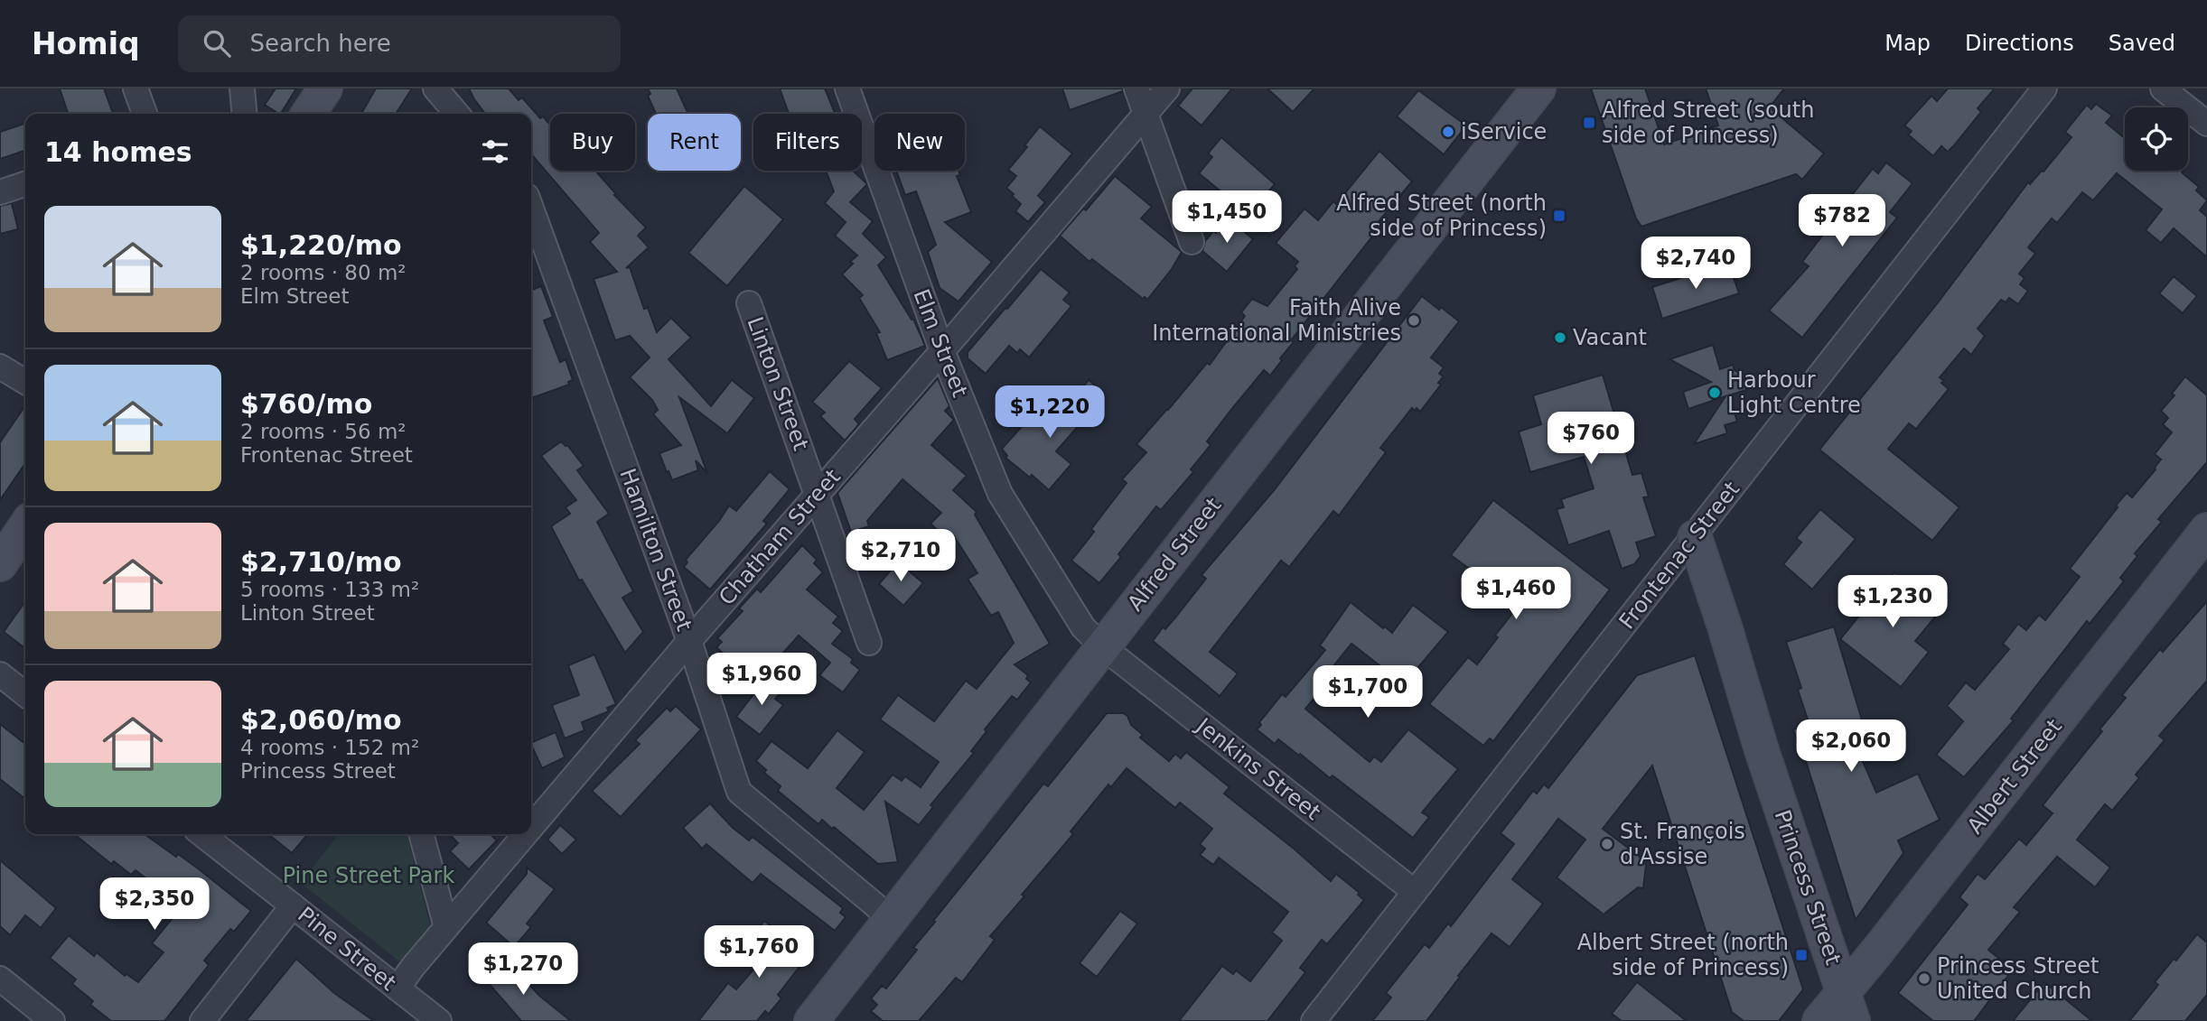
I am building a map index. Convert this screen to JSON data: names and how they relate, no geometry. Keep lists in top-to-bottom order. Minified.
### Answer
{"streets":{"street":["Elm Street","Linton Street","Chatham Street","Hamilton Street","Alfred Street","Frontenac Street","Jenkins Street","Albert Street","Princess Street","Pine Street"]},"crossings":[["Elm Street","Chatham Street"],["Elm Street","Alfred Street"],["Elm Street","Jenkins Street"],["Linton Street","Chatham Street"],["Chatham Street","Hamilton Street"],["Chatham Street","Pine Street"],["Hamilton Street","Alfred Street"],["Alfred Street","Jenkins Street"],["Frontenac Street","Jenkins Street"],["Frontenac Street","Princess Street"],["Albert Street","Princess Street"]],"parks":["Pine Street Park"],"places":{"transit":["Alfred Street (south side of Princess)","Alfred Street (north side of Princess)","Albert Street (north side of Princess)"],"other":["iService","Faith Alive International Ministries","Vacant","Harbour Light Centre","St. François d'Assise","Princess Street United Church"]},"page":{"header":"Homiq","search":"Search here","nav":["Map","Directions","Saved"],"chip":["Buy","Rent","Filters","New"],"heading":"14 homes","list":[{"name":"$1,220/mo","note":"2 rooms · 80 m² · Elm Street"},{"name":"$760/mo","note":"2 rooms · 56 m² · Frontenac Street"},{"name":"$2,710/mo","note":"5 rooms · 133 m² · Linton Street"},{"name":"$2,060/mo","note":"4 rooms · 152 m² · Princess Street"}],"price":["$1,450","$782","$2,740","$1,220","$760","$2,710","$1,460","$1,230","$1,960","$1,700","$2,060","$2,350","$1,760","$1,270"]}}
